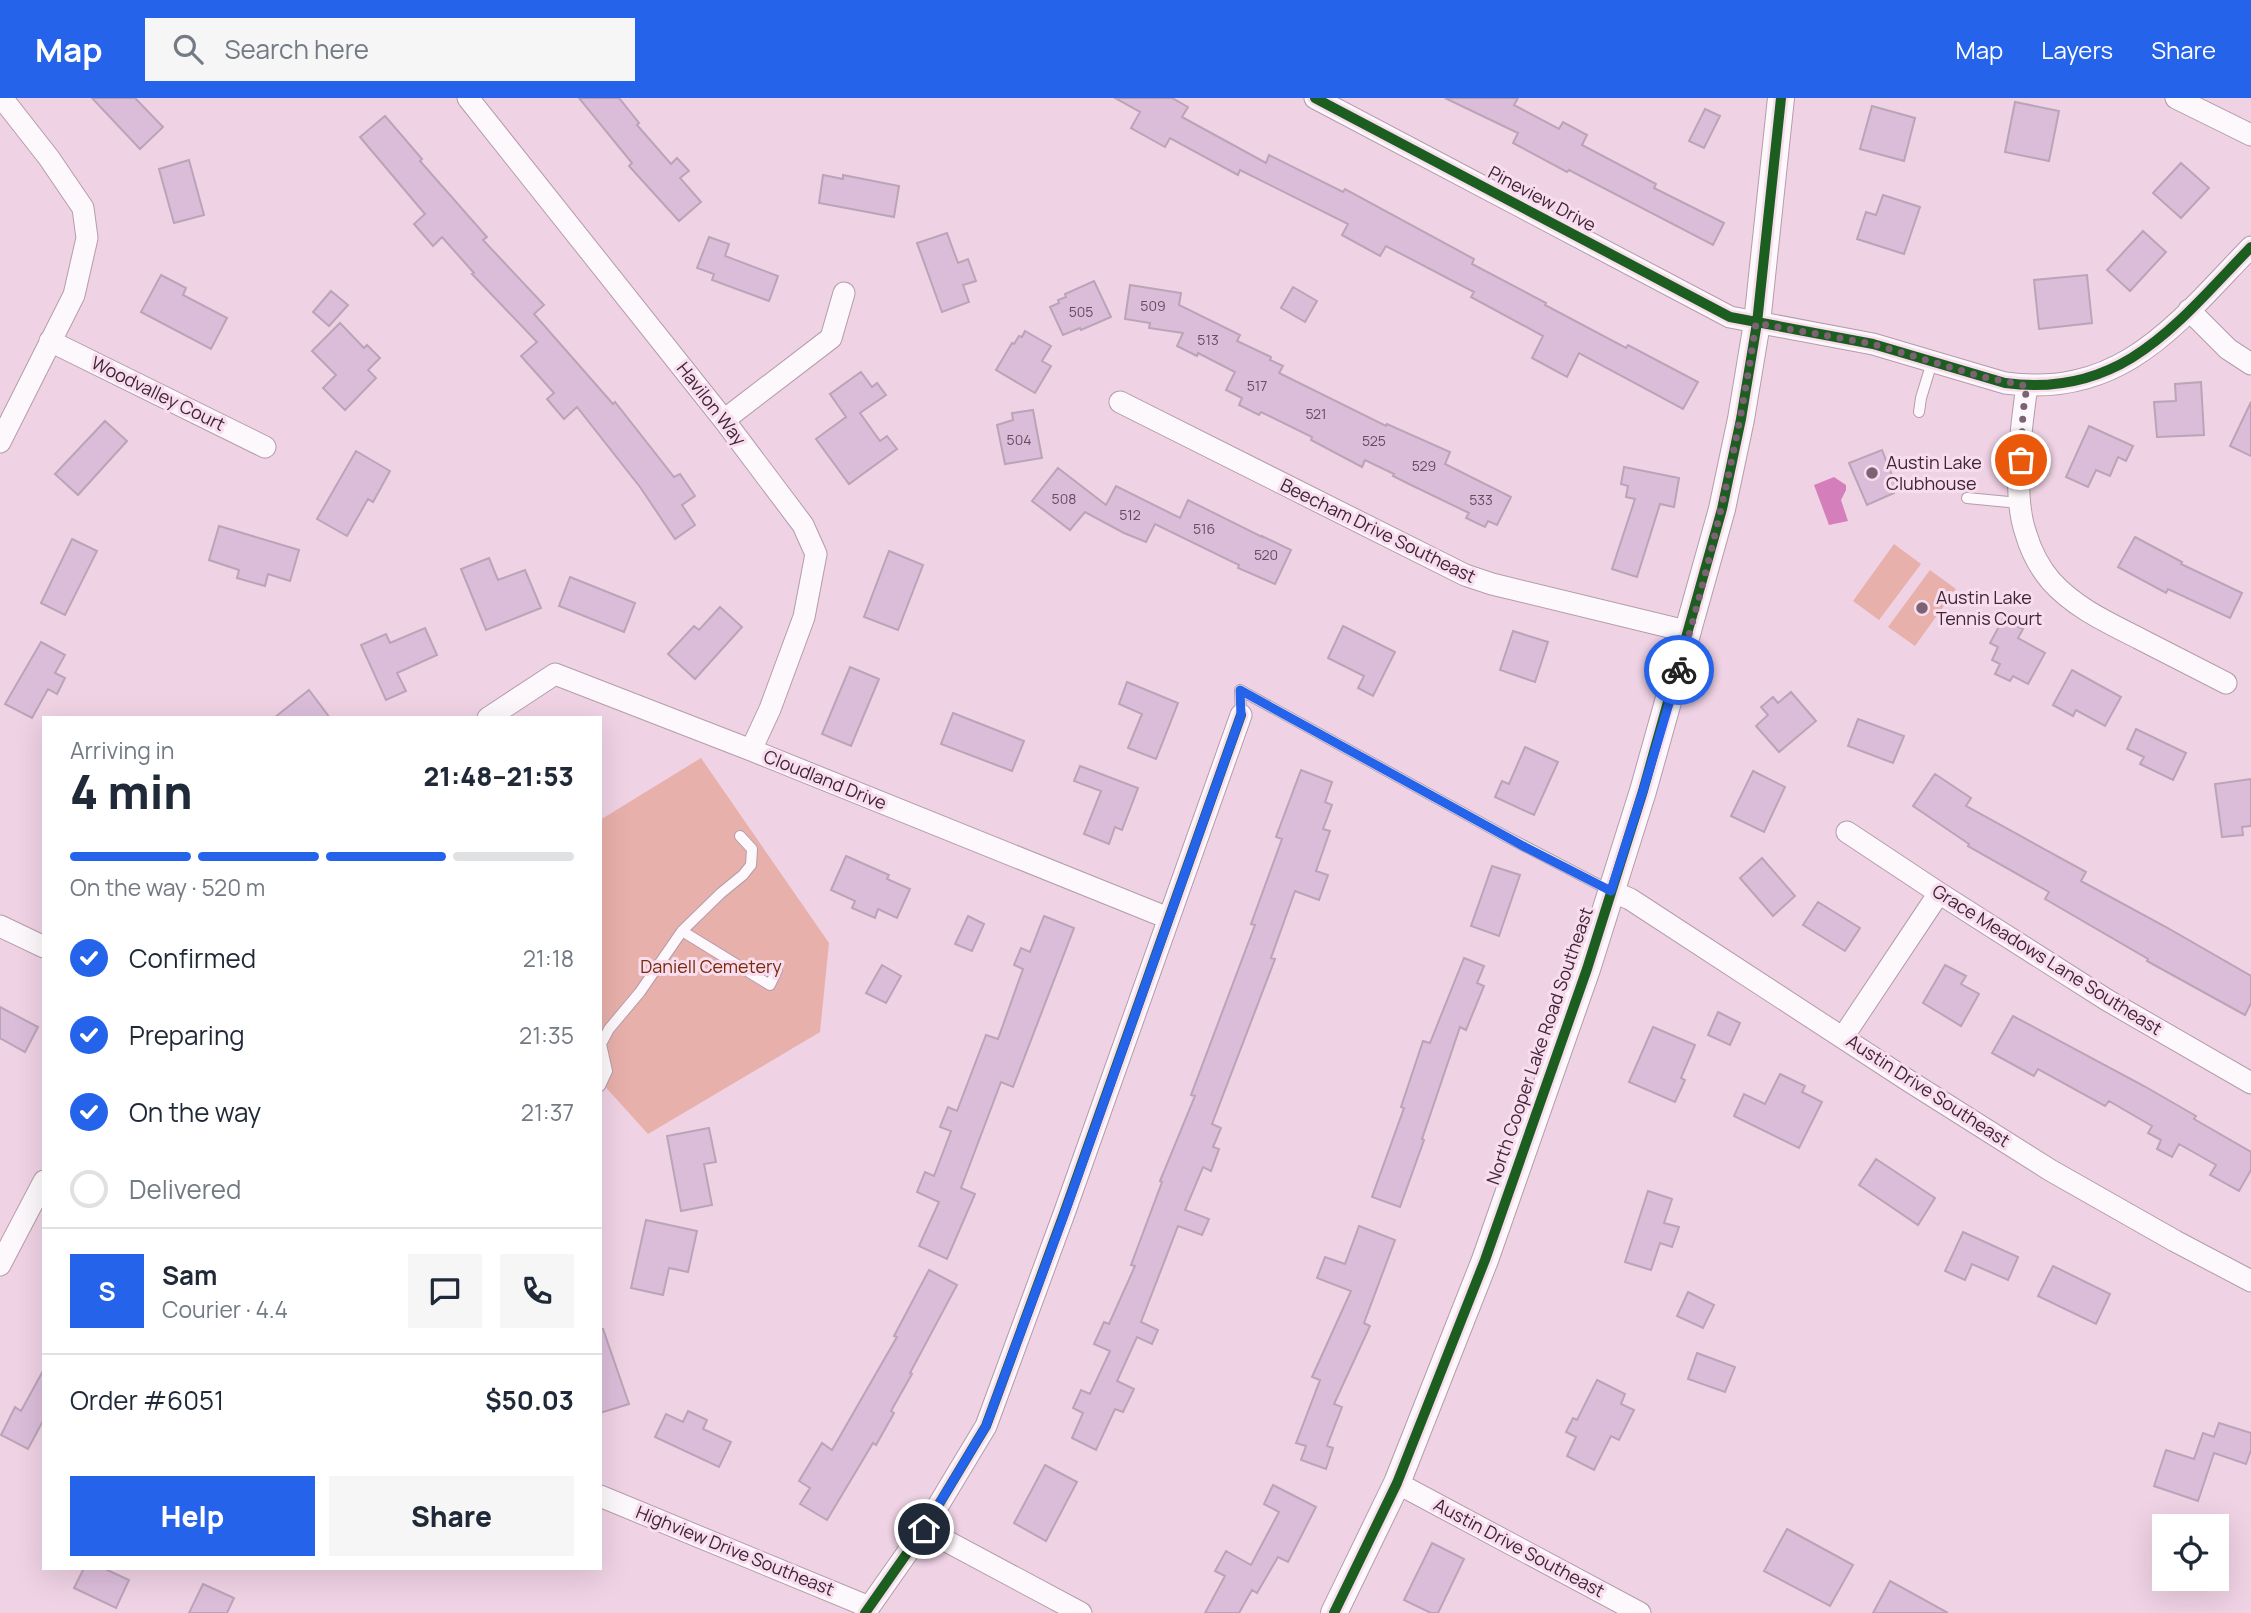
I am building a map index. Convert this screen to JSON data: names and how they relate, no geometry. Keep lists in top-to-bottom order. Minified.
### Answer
{"streets":{"street":["Pineview Drive","Woodvalley Court","Havilon Way","Beecham Drive Southeast","Cloudland Drive","Grace Meadows Lane Southeast","North Cooper Lake Road Southeast","Austin Drive Southeast","Highview Drive Southeast"]},"crossings":[["Pineview Drive","North Cooper Lake Road Southeast"],["Havilon Way","Cloudland Drive"],["Beecham Drive Southeast","North Cooper Lake Road Southeast"],["North Cooper Lake Road Southeast","Austin Drive Southeast"]],"parks":["Daniell Cemetery"],"places":["Austin Lake Clubhouse","Austin Lake Tennis Court"],"house_numbers":["509","505","513","517","521","504","525","529","508","533","512","516","520"],"page":{"header":"Map","search":"Search here","nav":["Map","Layers","Share"],"heading":["4 min","Arriving in","21:48–21:53"],"panel":["Sam","Courier · 4.4","Order #6051","$50.03"],"bar":"On the way · 520 m","list":[["Confirmed","21:18"],["Preparing","21:35"],["On the way","21:37"],"Delivered"],"round":"S","buttons":["Help","Share"]}}
